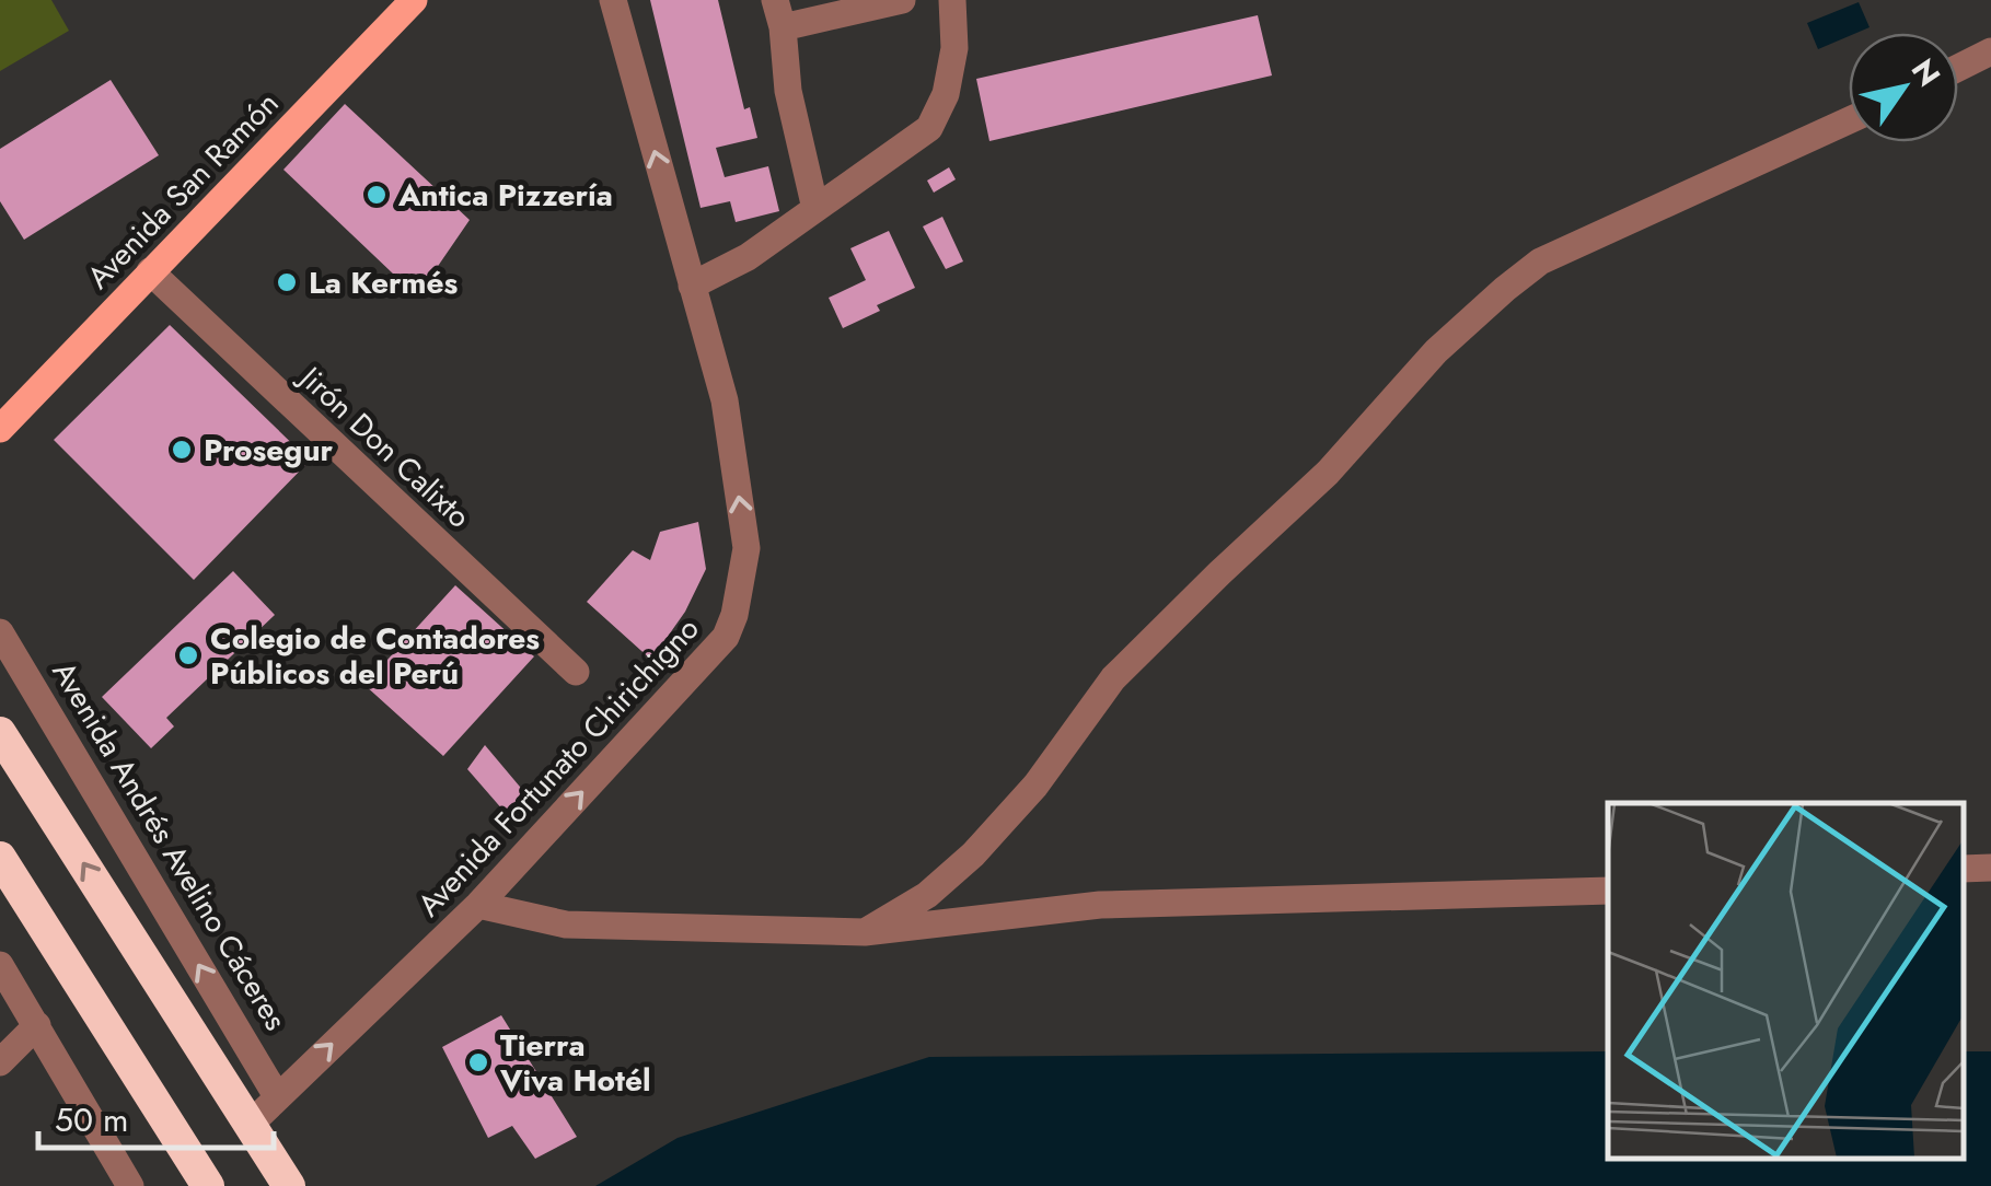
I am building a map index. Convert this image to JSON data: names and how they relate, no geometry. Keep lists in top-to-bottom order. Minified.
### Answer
{"streets":{"main road":["Avenida San Ramón"],"street":["Jirón Don Calixto","Avenida Fortunato Chirichigno","Avenida Andrés Avelino Cáceres"]},"crossings":[["Avenida San Ramón","Jirón Don Calixto"],["Avenida Fortunato Chirichigno","Avenida Andrés Avelino Cáceres"]],"one_way":["Avenida Fortunato Chirichigno"],"places":["Antica Pizzería","La Kermés","Prosegur","Colegio de Contadores Públicos del Perú","Tierra Viva Hotél"],"scale_bar":"50 m","north":"top right"}
